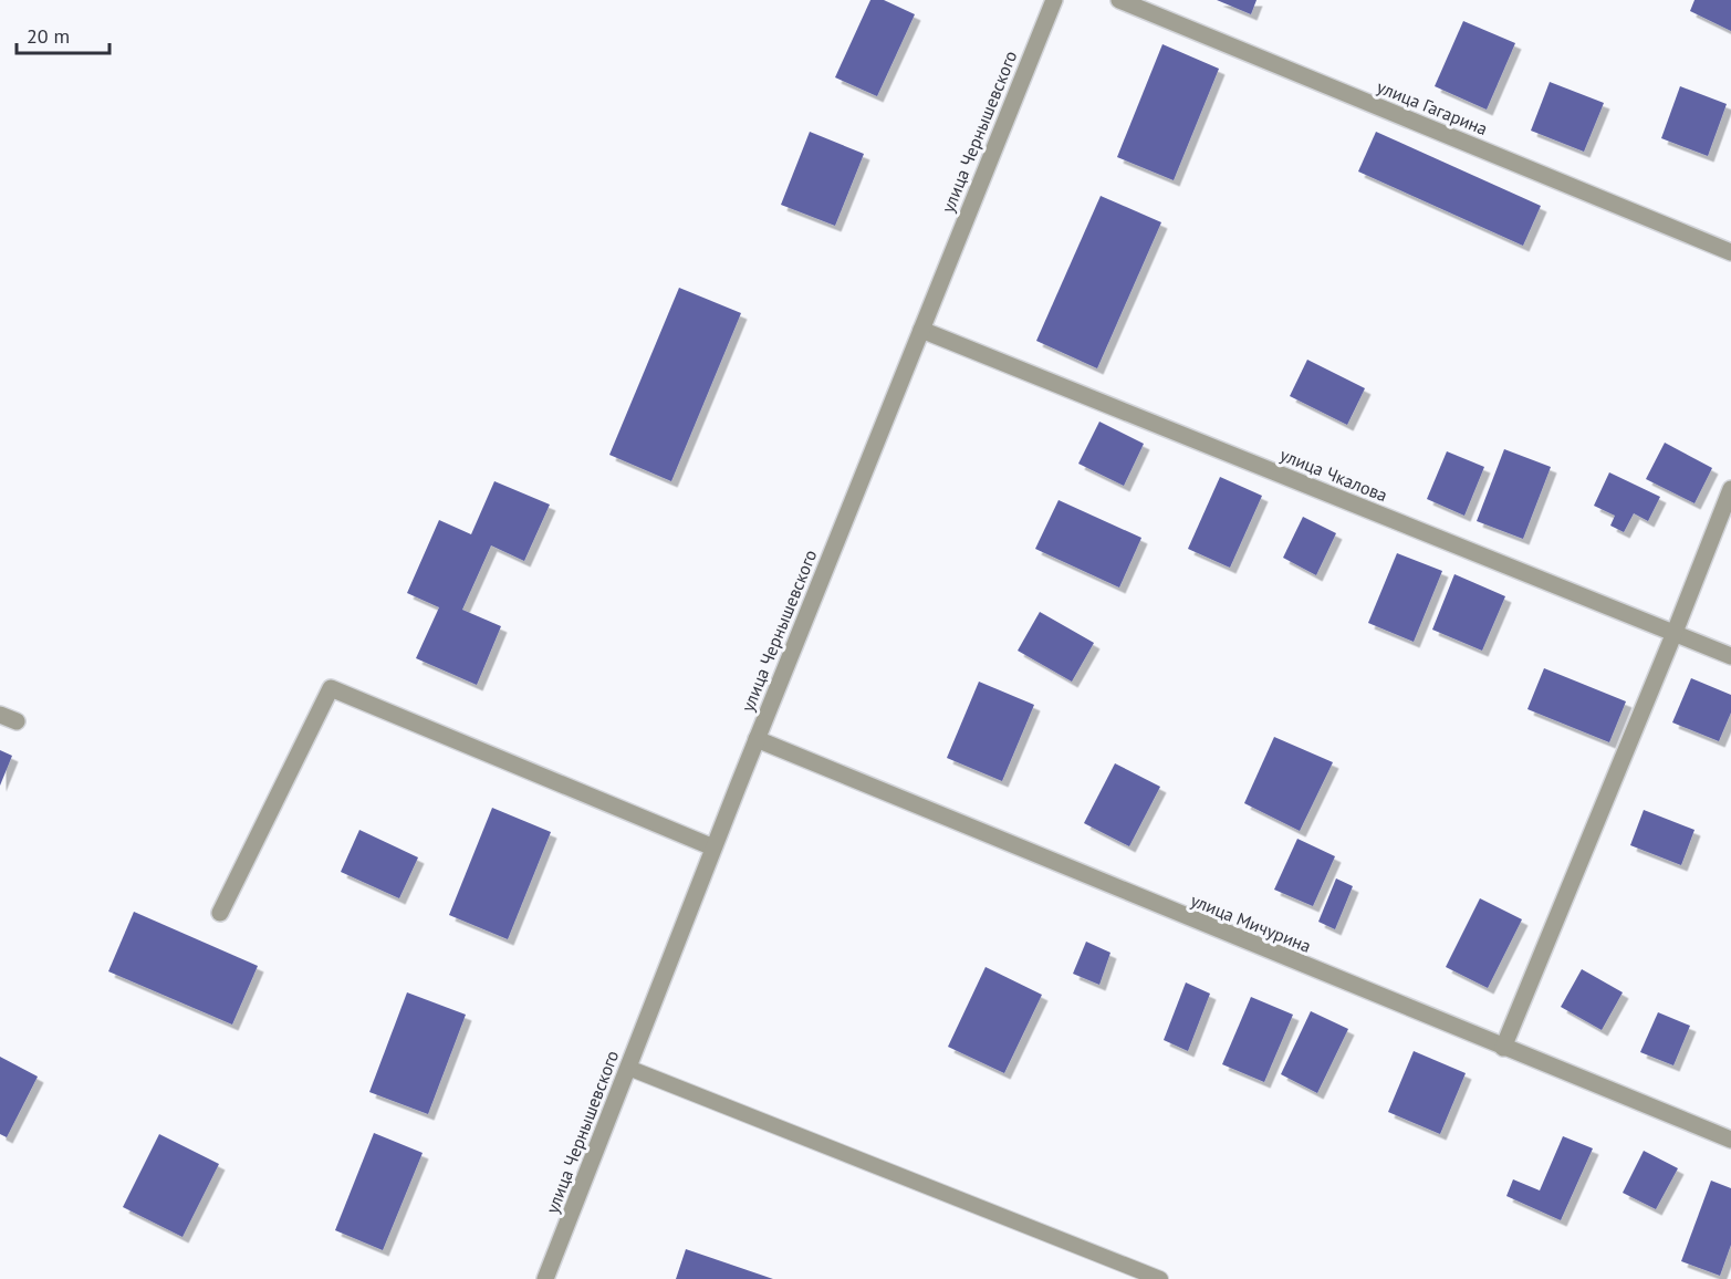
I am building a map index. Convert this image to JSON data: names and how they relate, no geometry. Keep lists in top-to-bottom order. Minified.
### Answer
{"streets":{"street":["улица Гагарина","улица Чернышевского","улица Чкалова","улица Мичурина"]},"crossings":[["улица Чернышевского","улица Чкалова"],["улица Чернышевского","улица Мичурина"]],"scale_bar":"20 m"}
